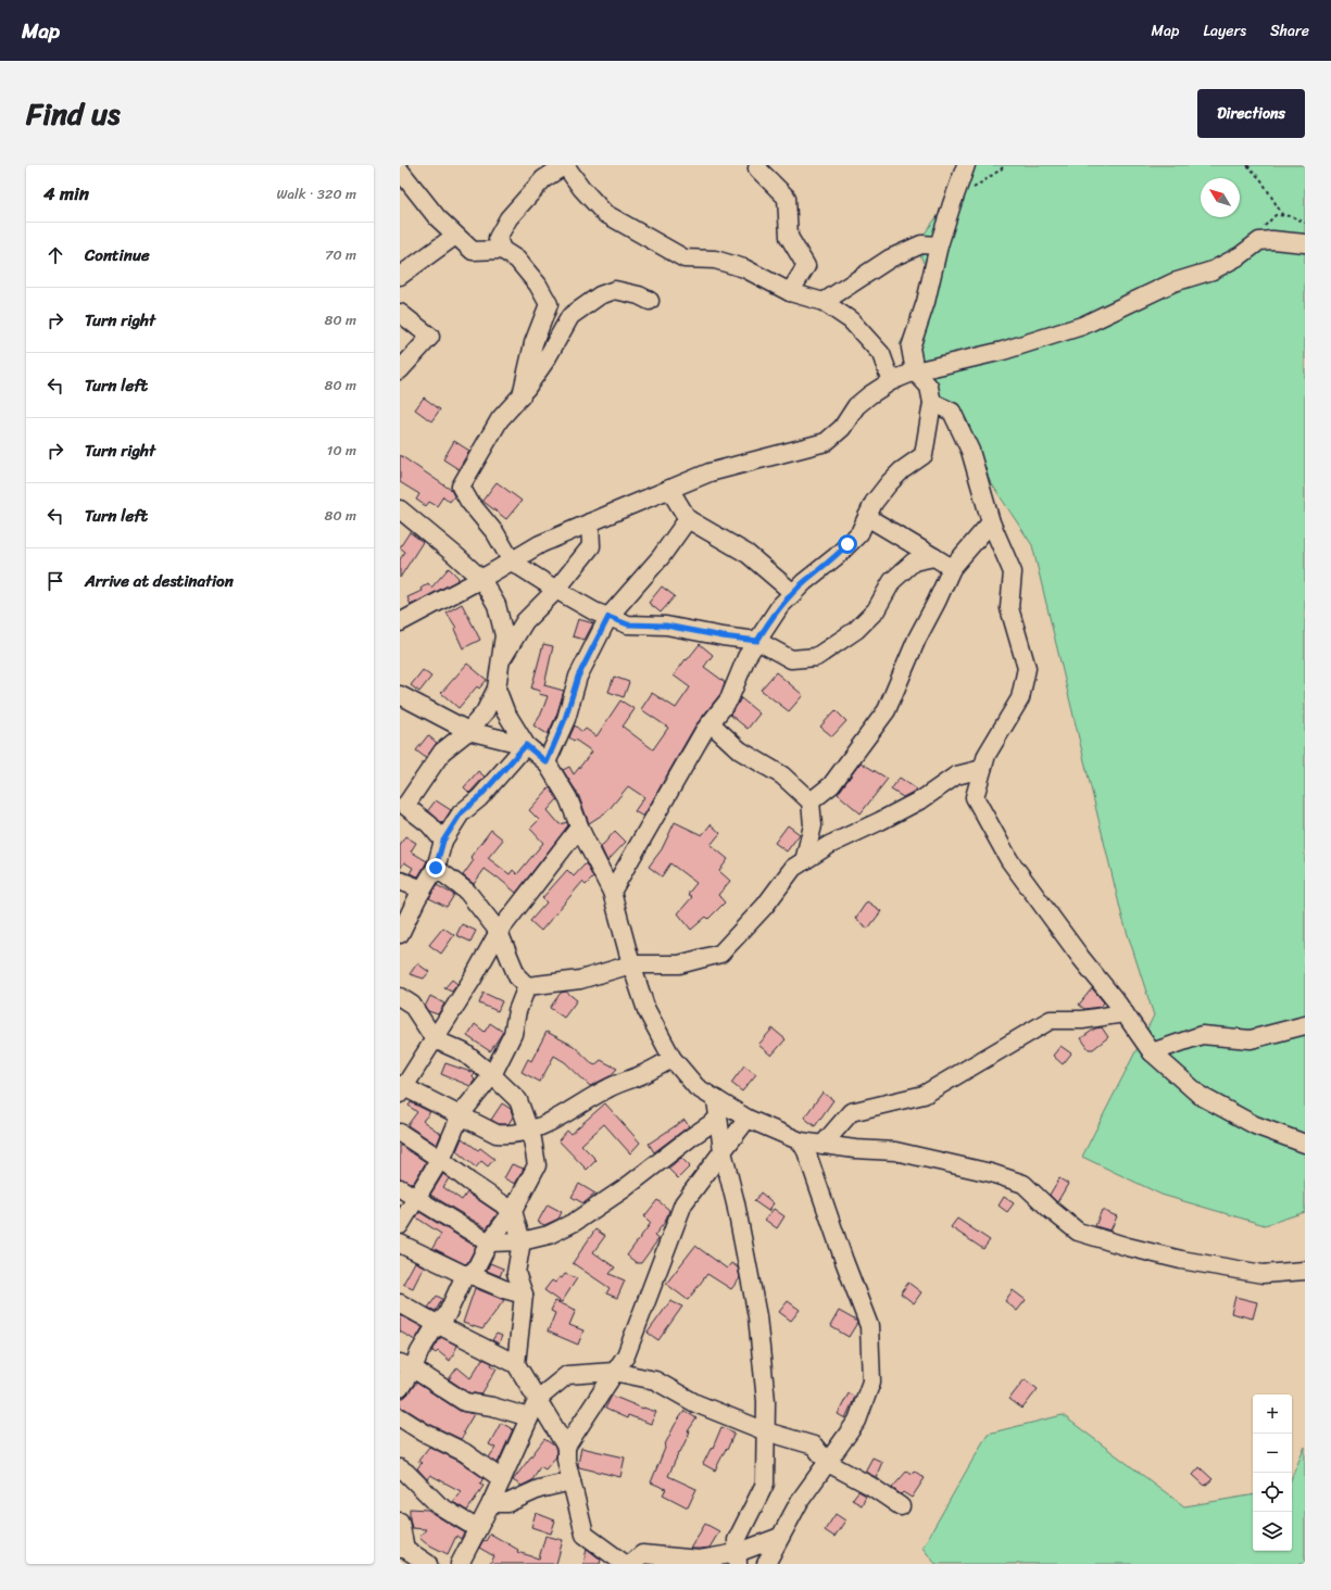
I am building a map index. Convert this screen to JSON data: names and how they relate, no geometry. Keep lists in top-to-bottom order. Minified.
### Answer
{"north":"top left","page":{"header":"Map","nav":["Map","Layers","Share"],"title":"Find us","buttons":"Directions","heading":["4 min","Walk · 320 m"],"list":[["Continue","70 m"],["Turn right","80 m"],["Turn left","80 m"],["Turn right","10 m"],["Turn left","80 m"],"Arrive at destination"],"map_buttons":["+","−"]}}
